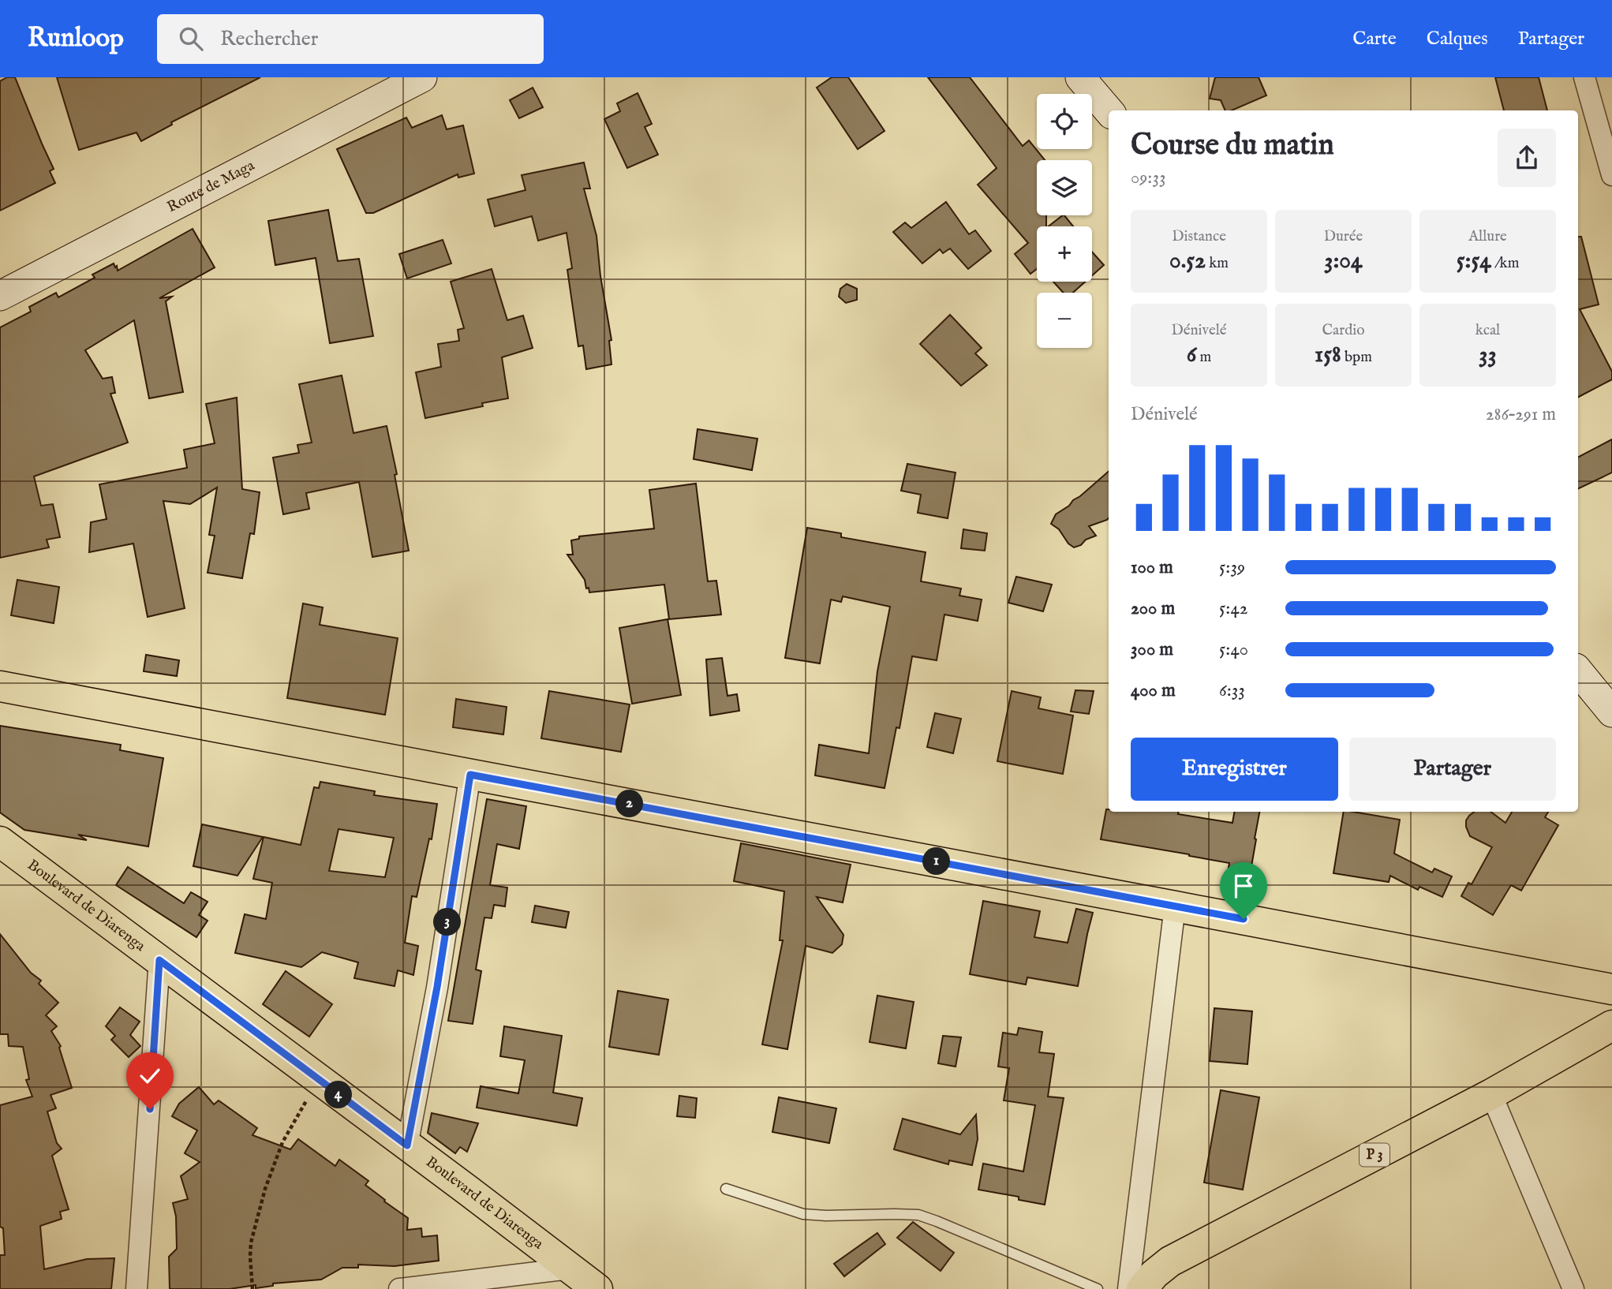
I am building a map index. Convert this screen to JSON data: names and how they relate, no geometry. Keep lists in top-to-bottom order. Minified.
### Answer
{"streets":{"main road":["Route de Maga","Boulevard de Diarenga","P 3"]},"page":{"header":"Runloop","search":"Rechercher","nav":["Carte","Calques","Partager"],"map_buttons":["+","−"],"heading":["Course du matin","09:33"],"stats":[["Distance","0.52 km"],["Durée","3:04"],["Allure","5:54 /km"],["Dénivelé","6 m"],["Cardio","158 bpm"],["kcal","33"]],"chart":["Dénivelé","286–291 m"],"list":[{"name":"100 m","note":"5:39"},{"name":"200 m","note":"5:42"},{"name":"300 m","note":"5:40"},{"name":"400 m","note":"6:33"}],"buttons":["Enregistrer","Partager"],"pins":["2","1","3","4"]}}
